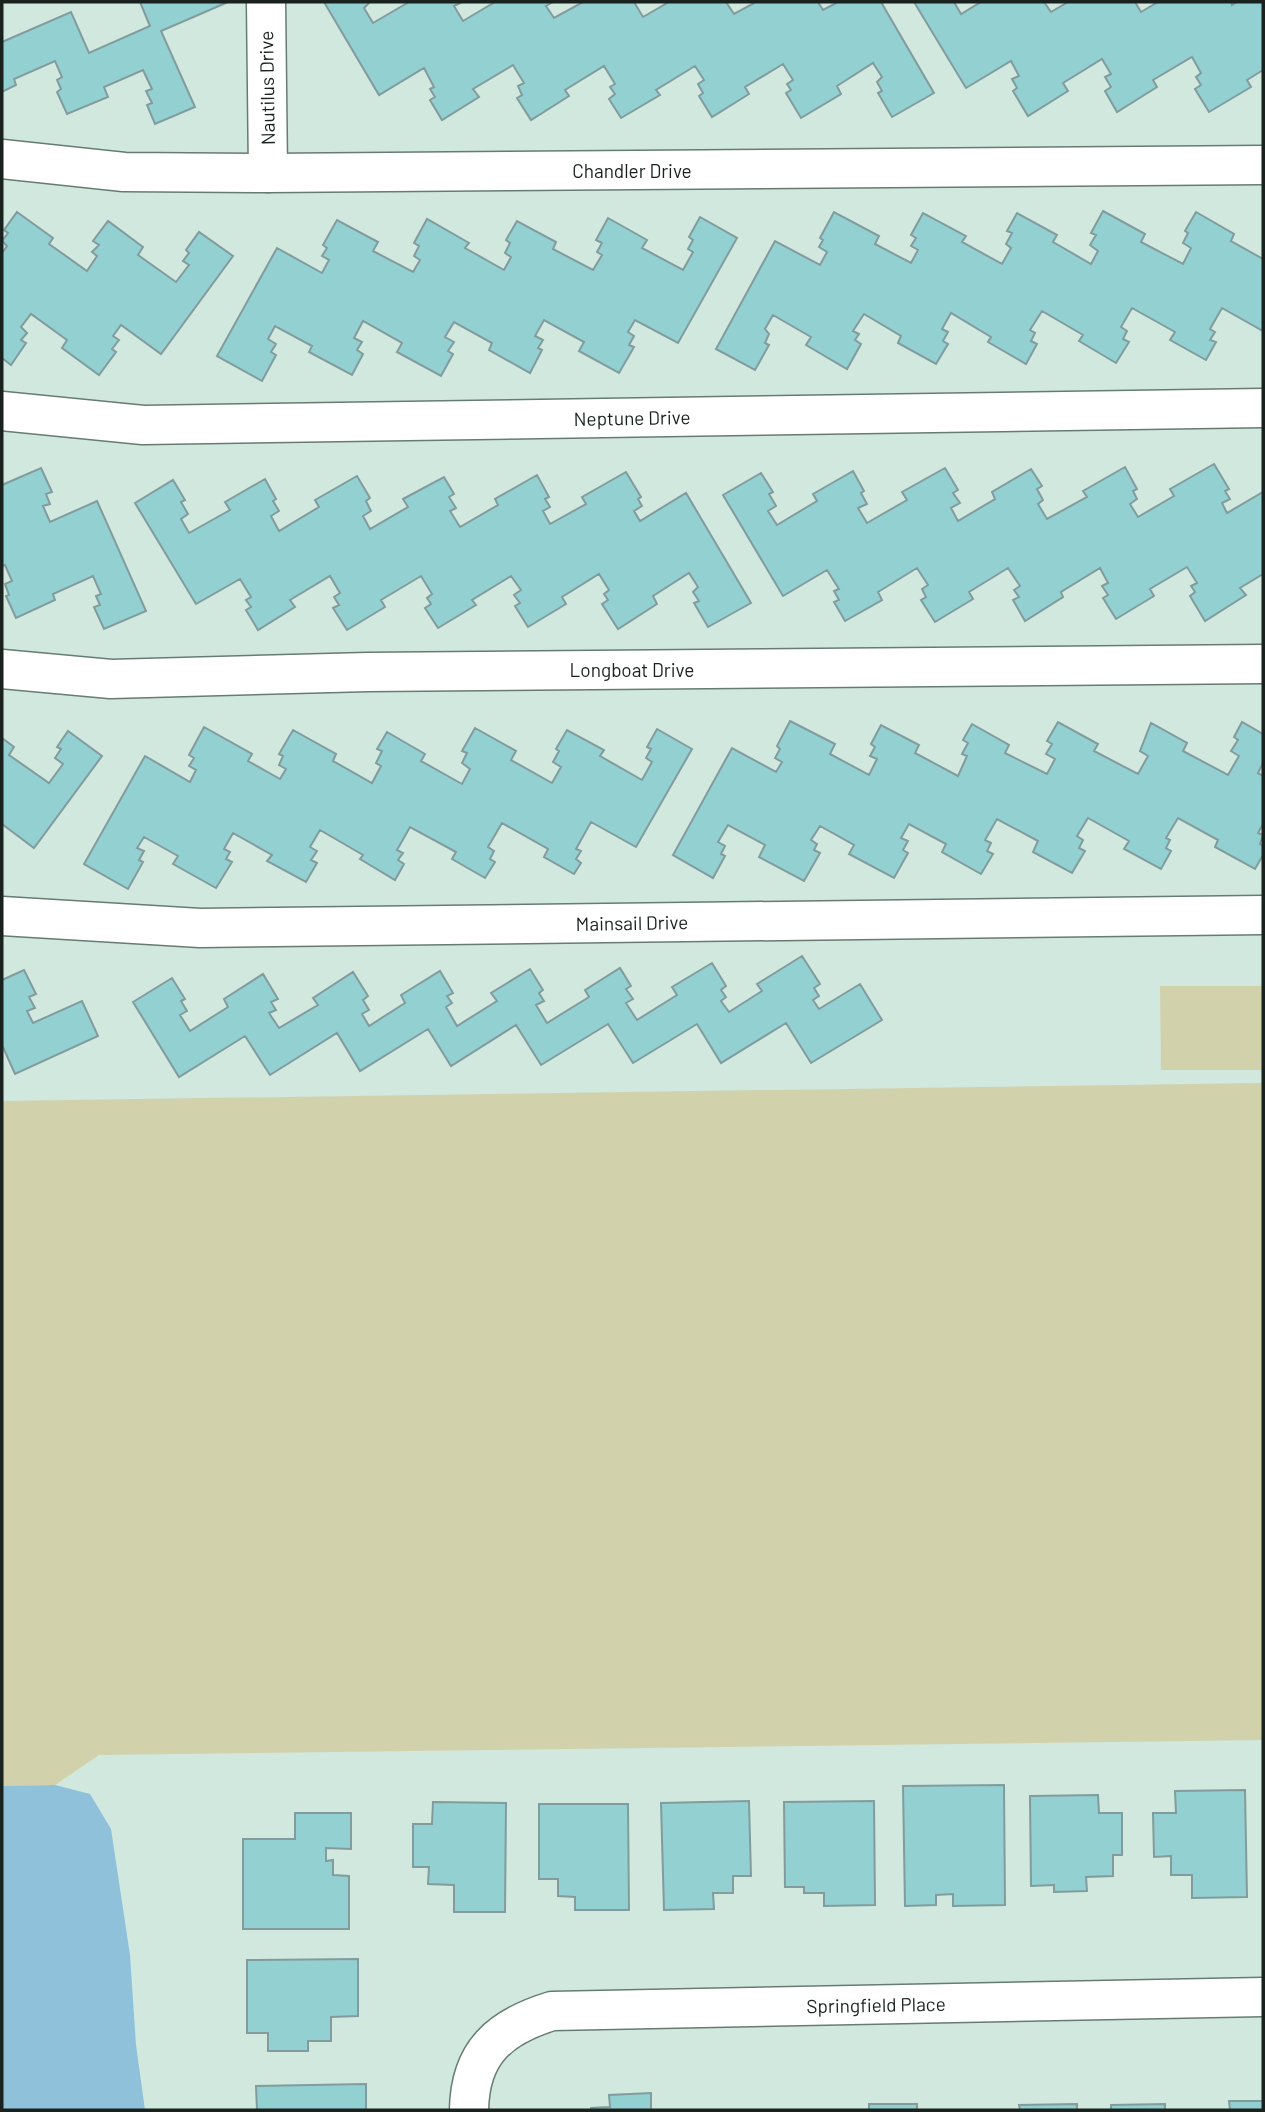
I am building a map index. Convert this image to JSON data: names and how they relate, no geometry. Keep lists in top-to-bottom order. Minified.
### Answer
{"streets":{"street":["Nautilus Drive","Chandler Drive","Neptune Drive","Longboat Drive","Mainsail Drive","Springfield Place"]},"crossings":[["Nautilus Drive","Chandler Drive"]]}
